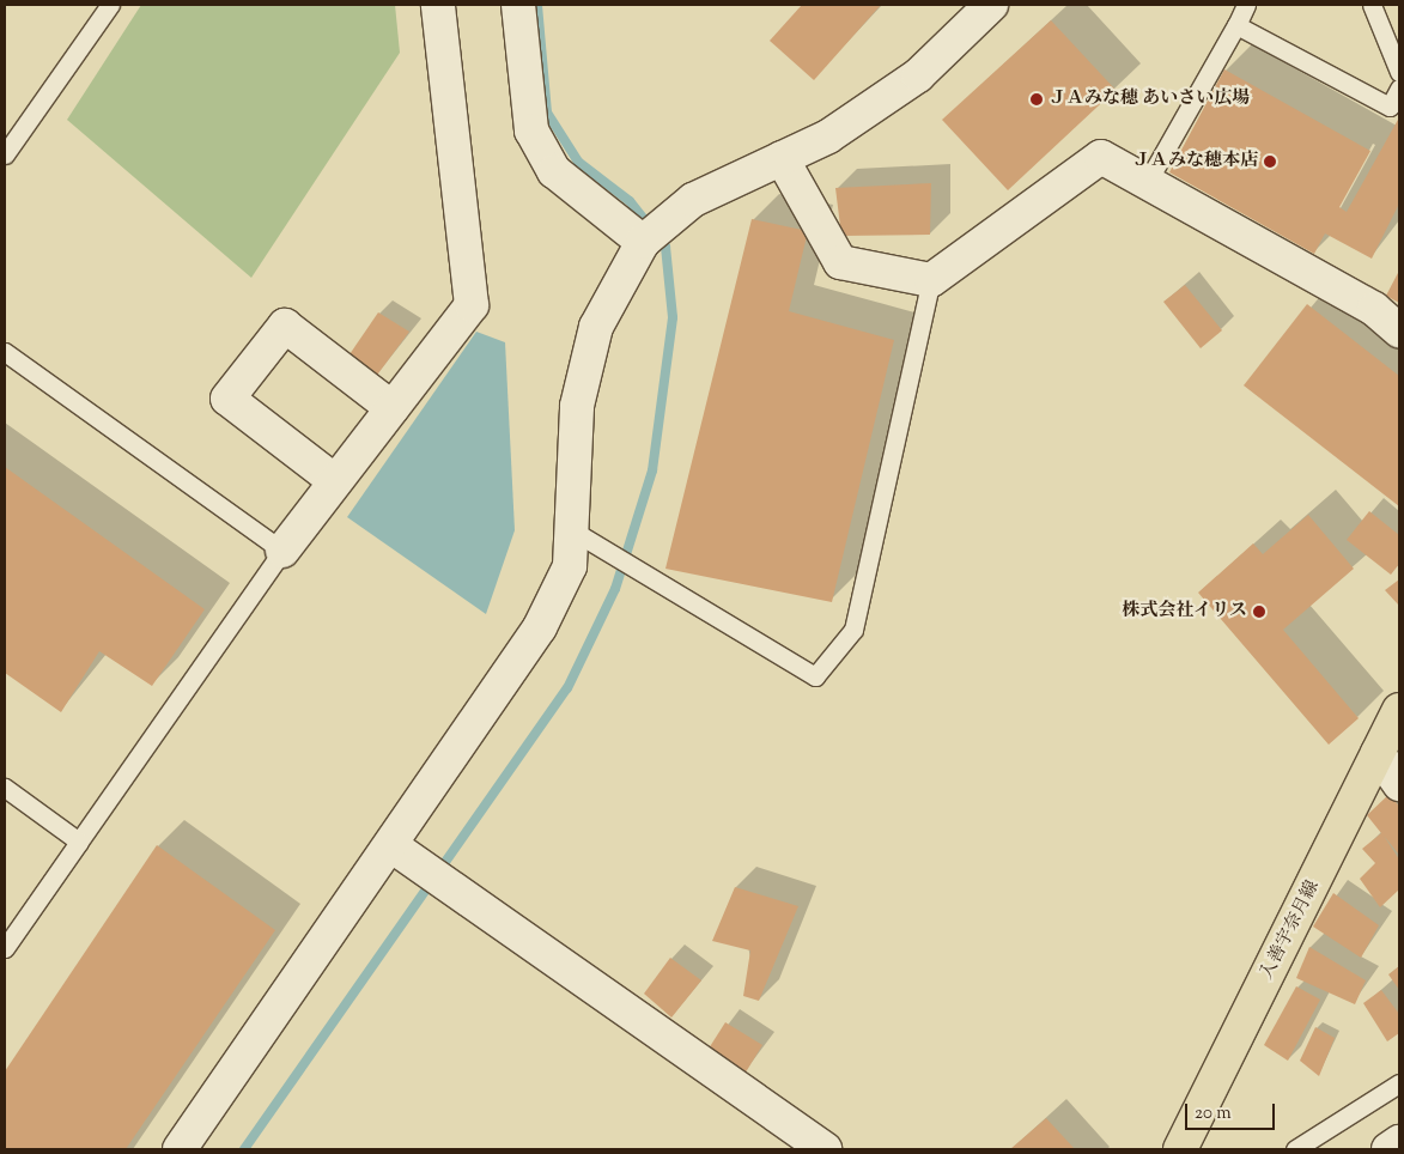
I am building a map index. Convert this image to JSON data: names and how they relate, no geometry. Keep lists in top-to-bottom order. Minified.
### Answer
{"streets":{"main road":["入善宇奈月線"]},"places":["ＪＡみな穂 あいさい広場","ＪＡみな穂本店","株式会社イリス"],"scale_bar":"20 m"}
